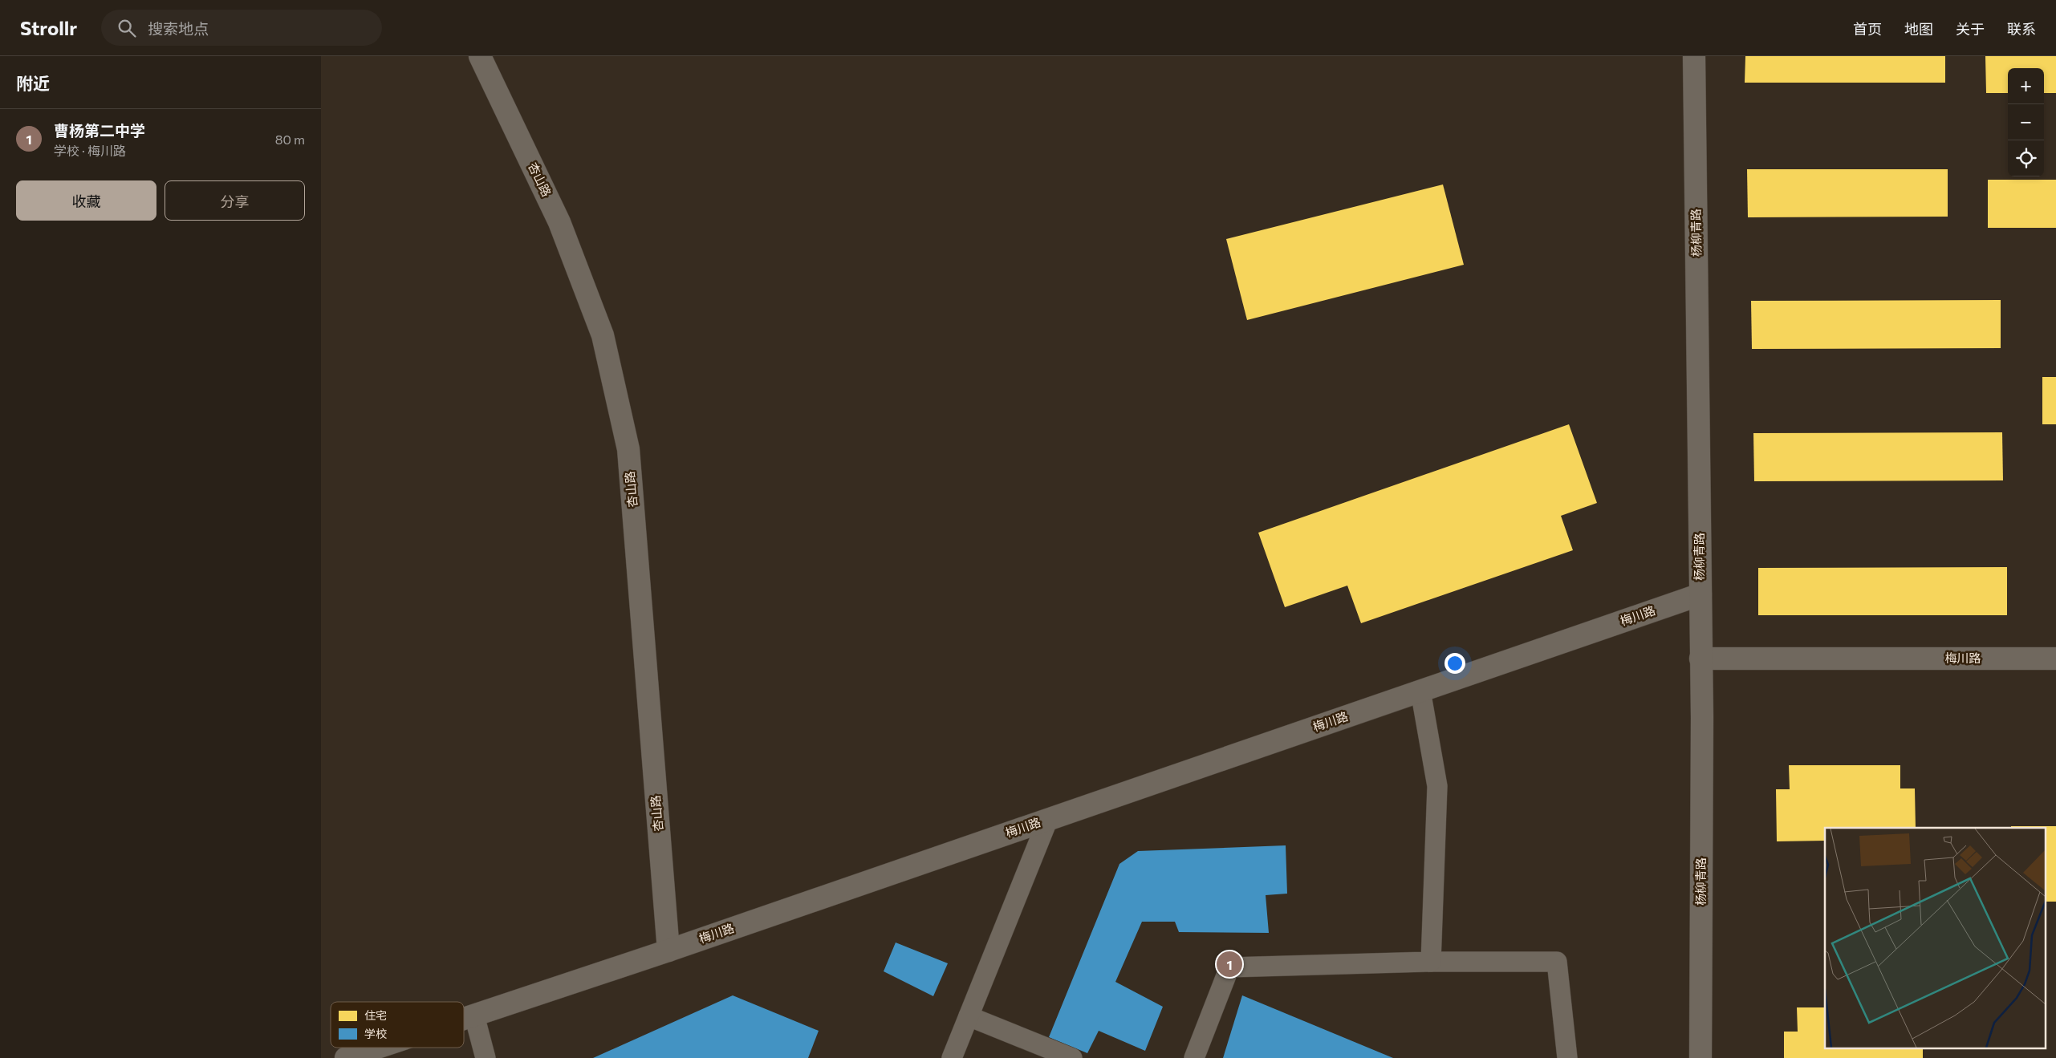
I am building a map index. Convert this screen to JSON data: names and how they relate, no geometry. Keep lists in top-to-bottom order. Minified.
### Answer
{"streets":{"street":["杏山路","杨柳青路","梅川路"]},"crossings":[["杏山路","梅川路"],["杨柳青路","梅川路"]],"legend":["住宅","学校"],"page":{"header":"Strollr","search":"搜索地点","nav":["首页","地图","关于","联系"],"heading":"附近","map_buttons":["+","−"],"list":[{"mark":"1","name":"曹杨第二中学","note":"学校 · 梅川路","value":"80 m"}],"buttons":["收藏","分享"],"pins":"1"}}
